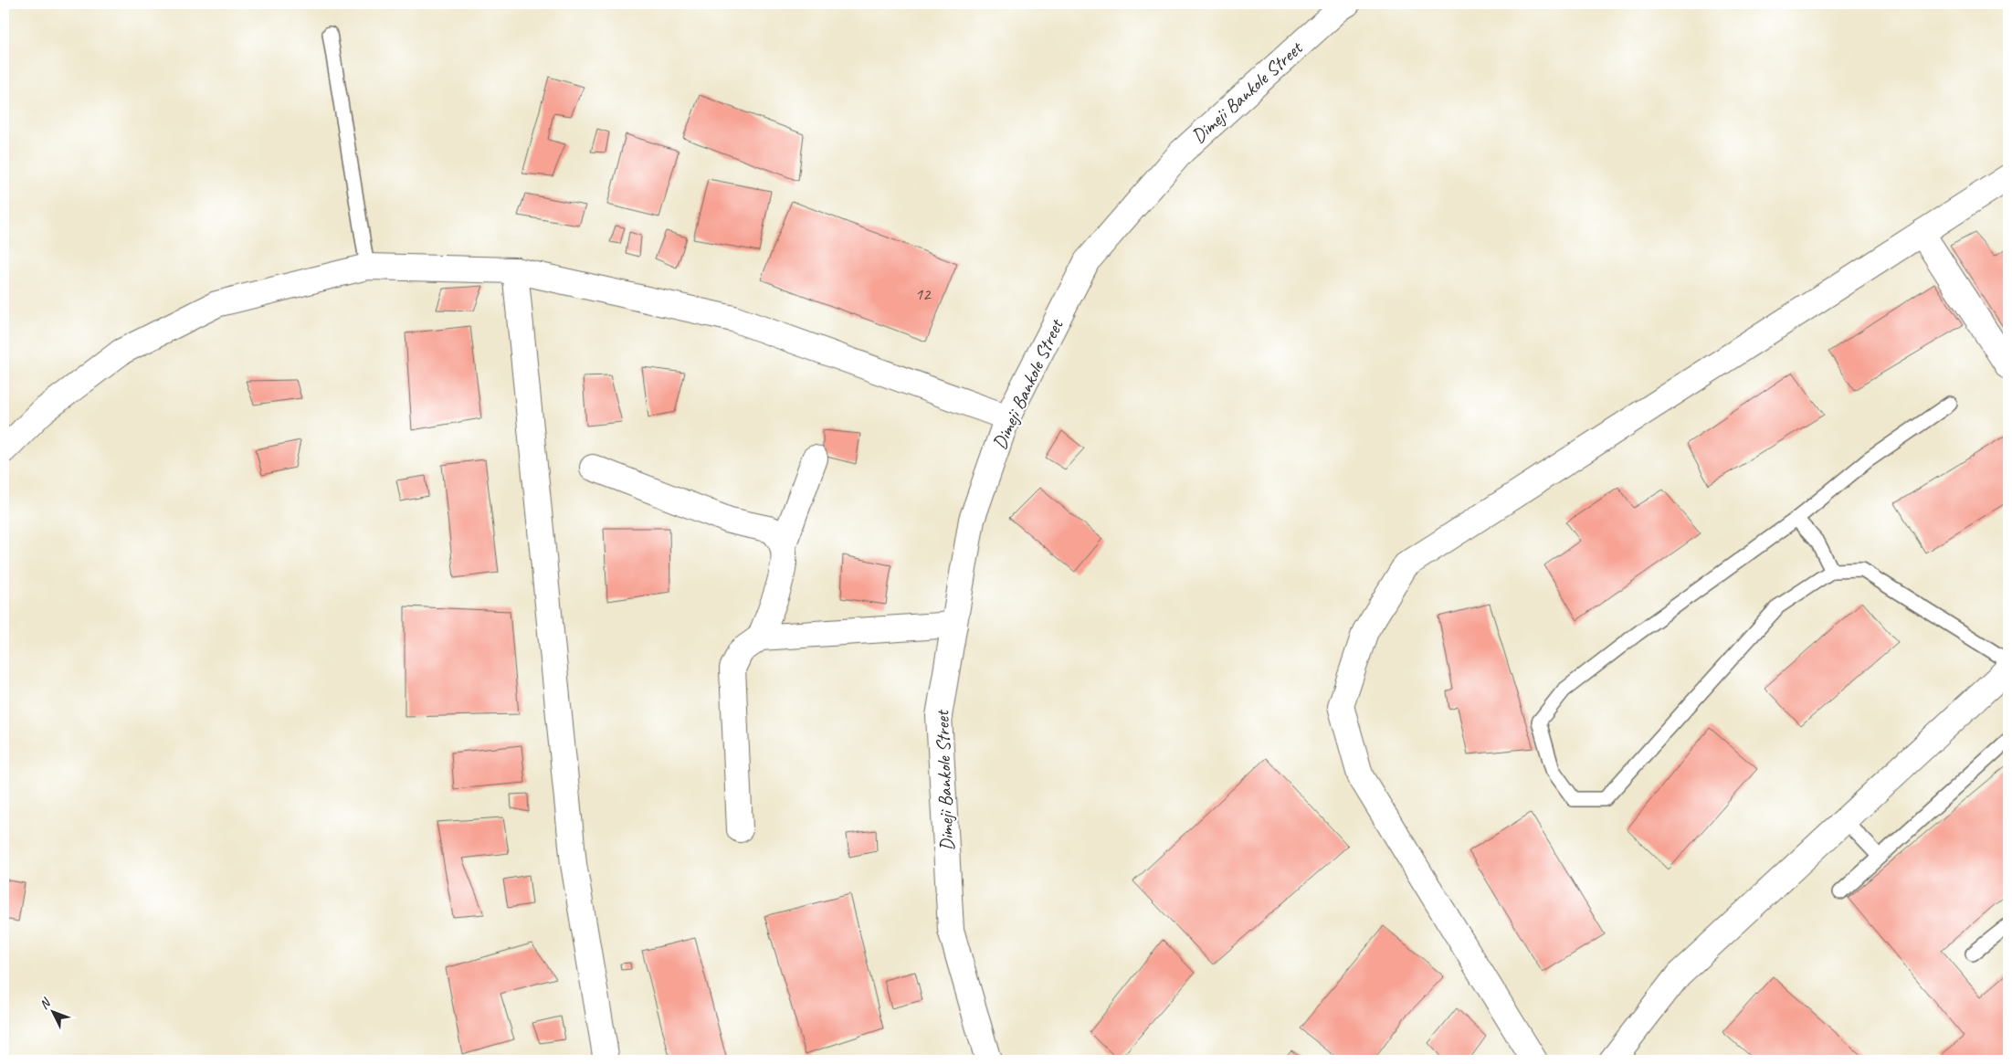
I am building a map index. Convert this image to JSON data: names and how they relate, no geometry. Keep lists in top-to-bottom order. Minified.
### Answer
{"streets":{"street":["Dimeji Bankole Street"]},"house_numbers":["12"],"north":"top left"}
